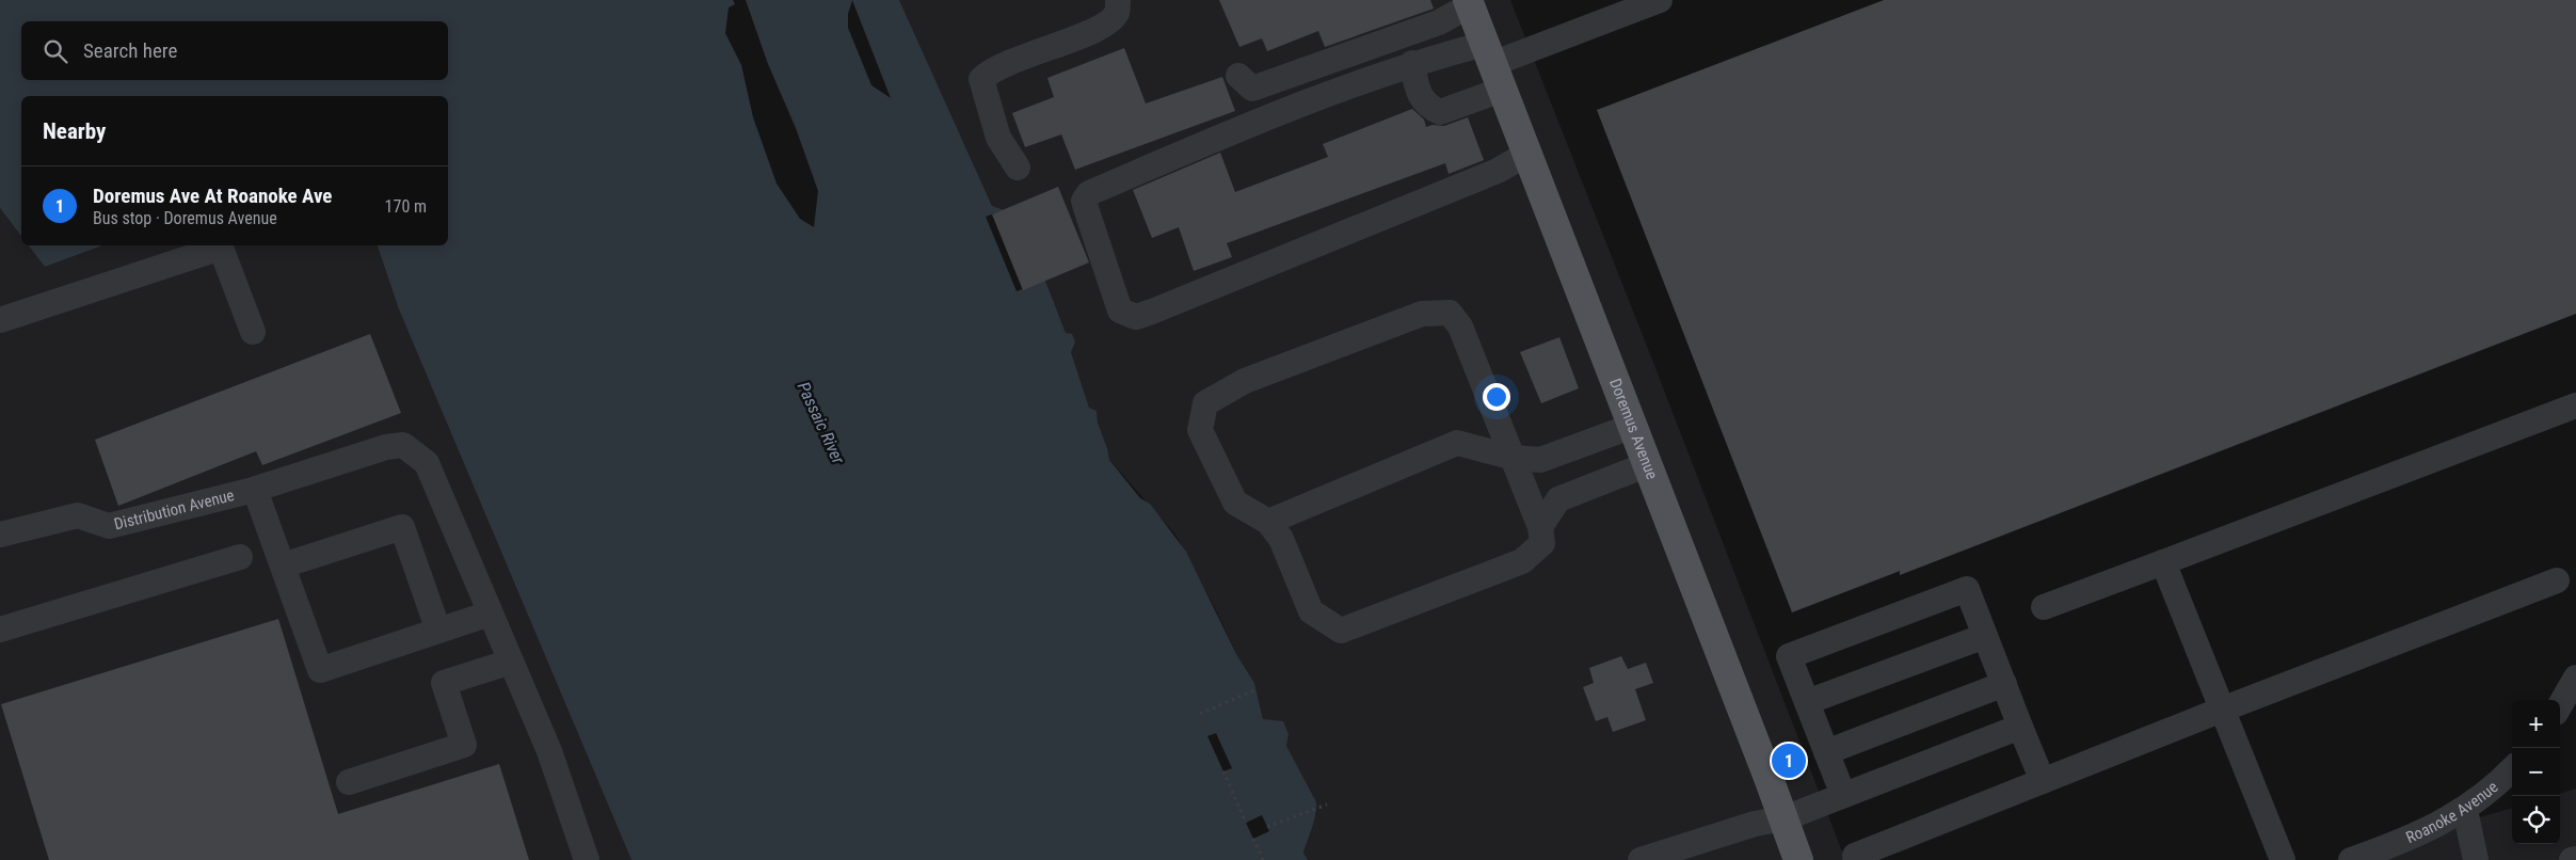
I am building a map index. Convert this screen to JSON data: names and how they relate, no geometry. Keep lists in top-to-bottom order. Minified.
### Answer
{"streets":{"main road":["Doremus Avenue"],"street":["Distribution Avenue","Roanoke Avenue"]},"water":["Passaic River"],"page":{"search":"Search here","heading":"Nearby","list":[{"mark":"1","name":"Doremus Ave At Roanoke Ave","note":"Bus stop · Doremus Avenue","value":"170 m"}],"map_buttons":["+","−"],"pins":"1"}}
